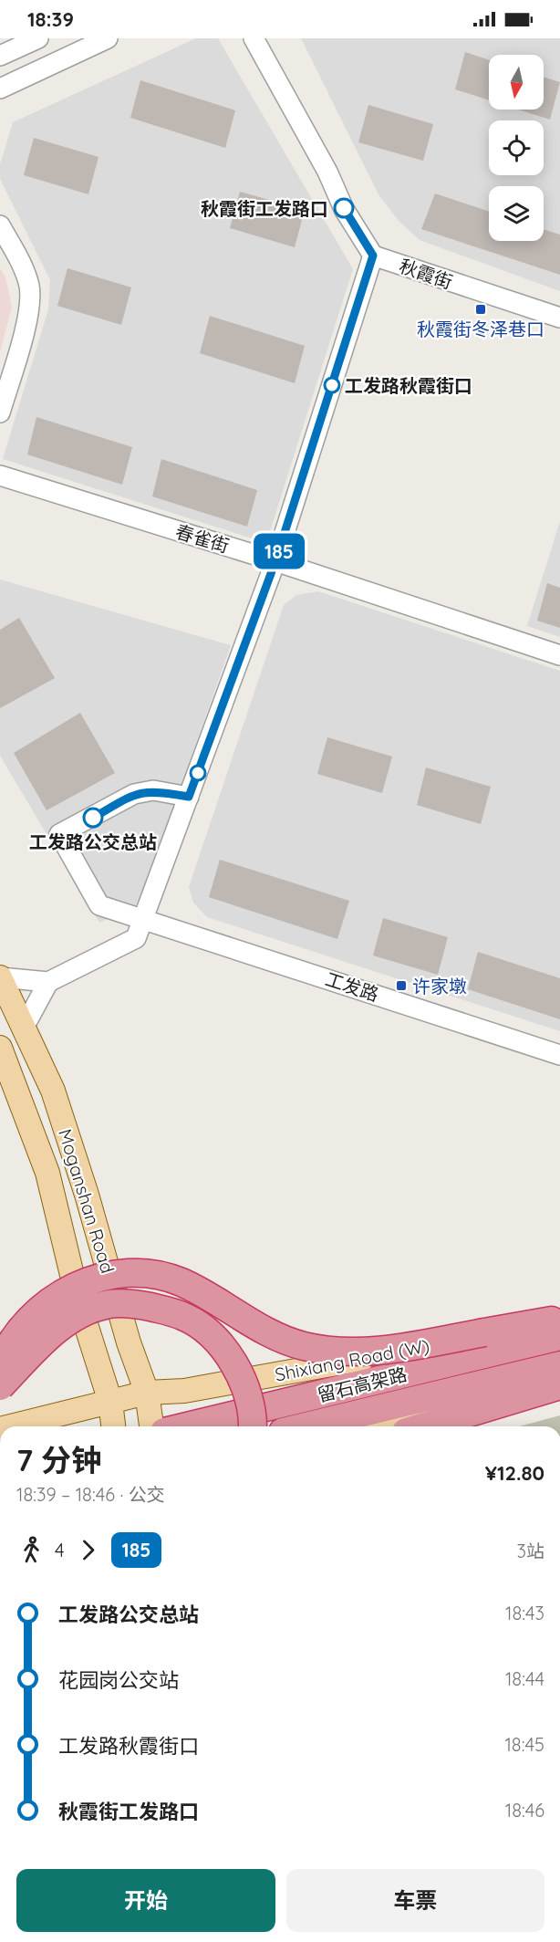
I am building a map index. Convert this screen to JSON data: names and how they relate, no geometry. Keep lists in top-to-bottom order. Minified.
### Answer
{"streets":{"highway":["留石高架路"],"main road":["Moganshan Road","Shixiang Road (W)"],"street":["秋霞街","春雀街","工发路"]},"crossings":[["Moganshan Road","Shixiang Road (W)"]],"places":{"other":["秋霞街工发路口","工发路秋霞街口","工发路公交总站"],"transit":["秋霞街冬泽巷口","许家墩"]},"lines":["bus line 185"],"north":"bottom","page":{"status":"18:39","on_map":"185","heading":["7 分钟","18:39 – 18:46 · 公交","¥12.80"],"legs":["4","185","3站"],"list":[{"name":"工发路公交总站","value":"18:43"},{"name":"花园岗公交站","value":"18:44"},{"name":"工发路秋霞街口","value":"18:45"},{"name":"秋霞街工发路口","value":"18:46"}],"buttons":["开始","车票"]}}
